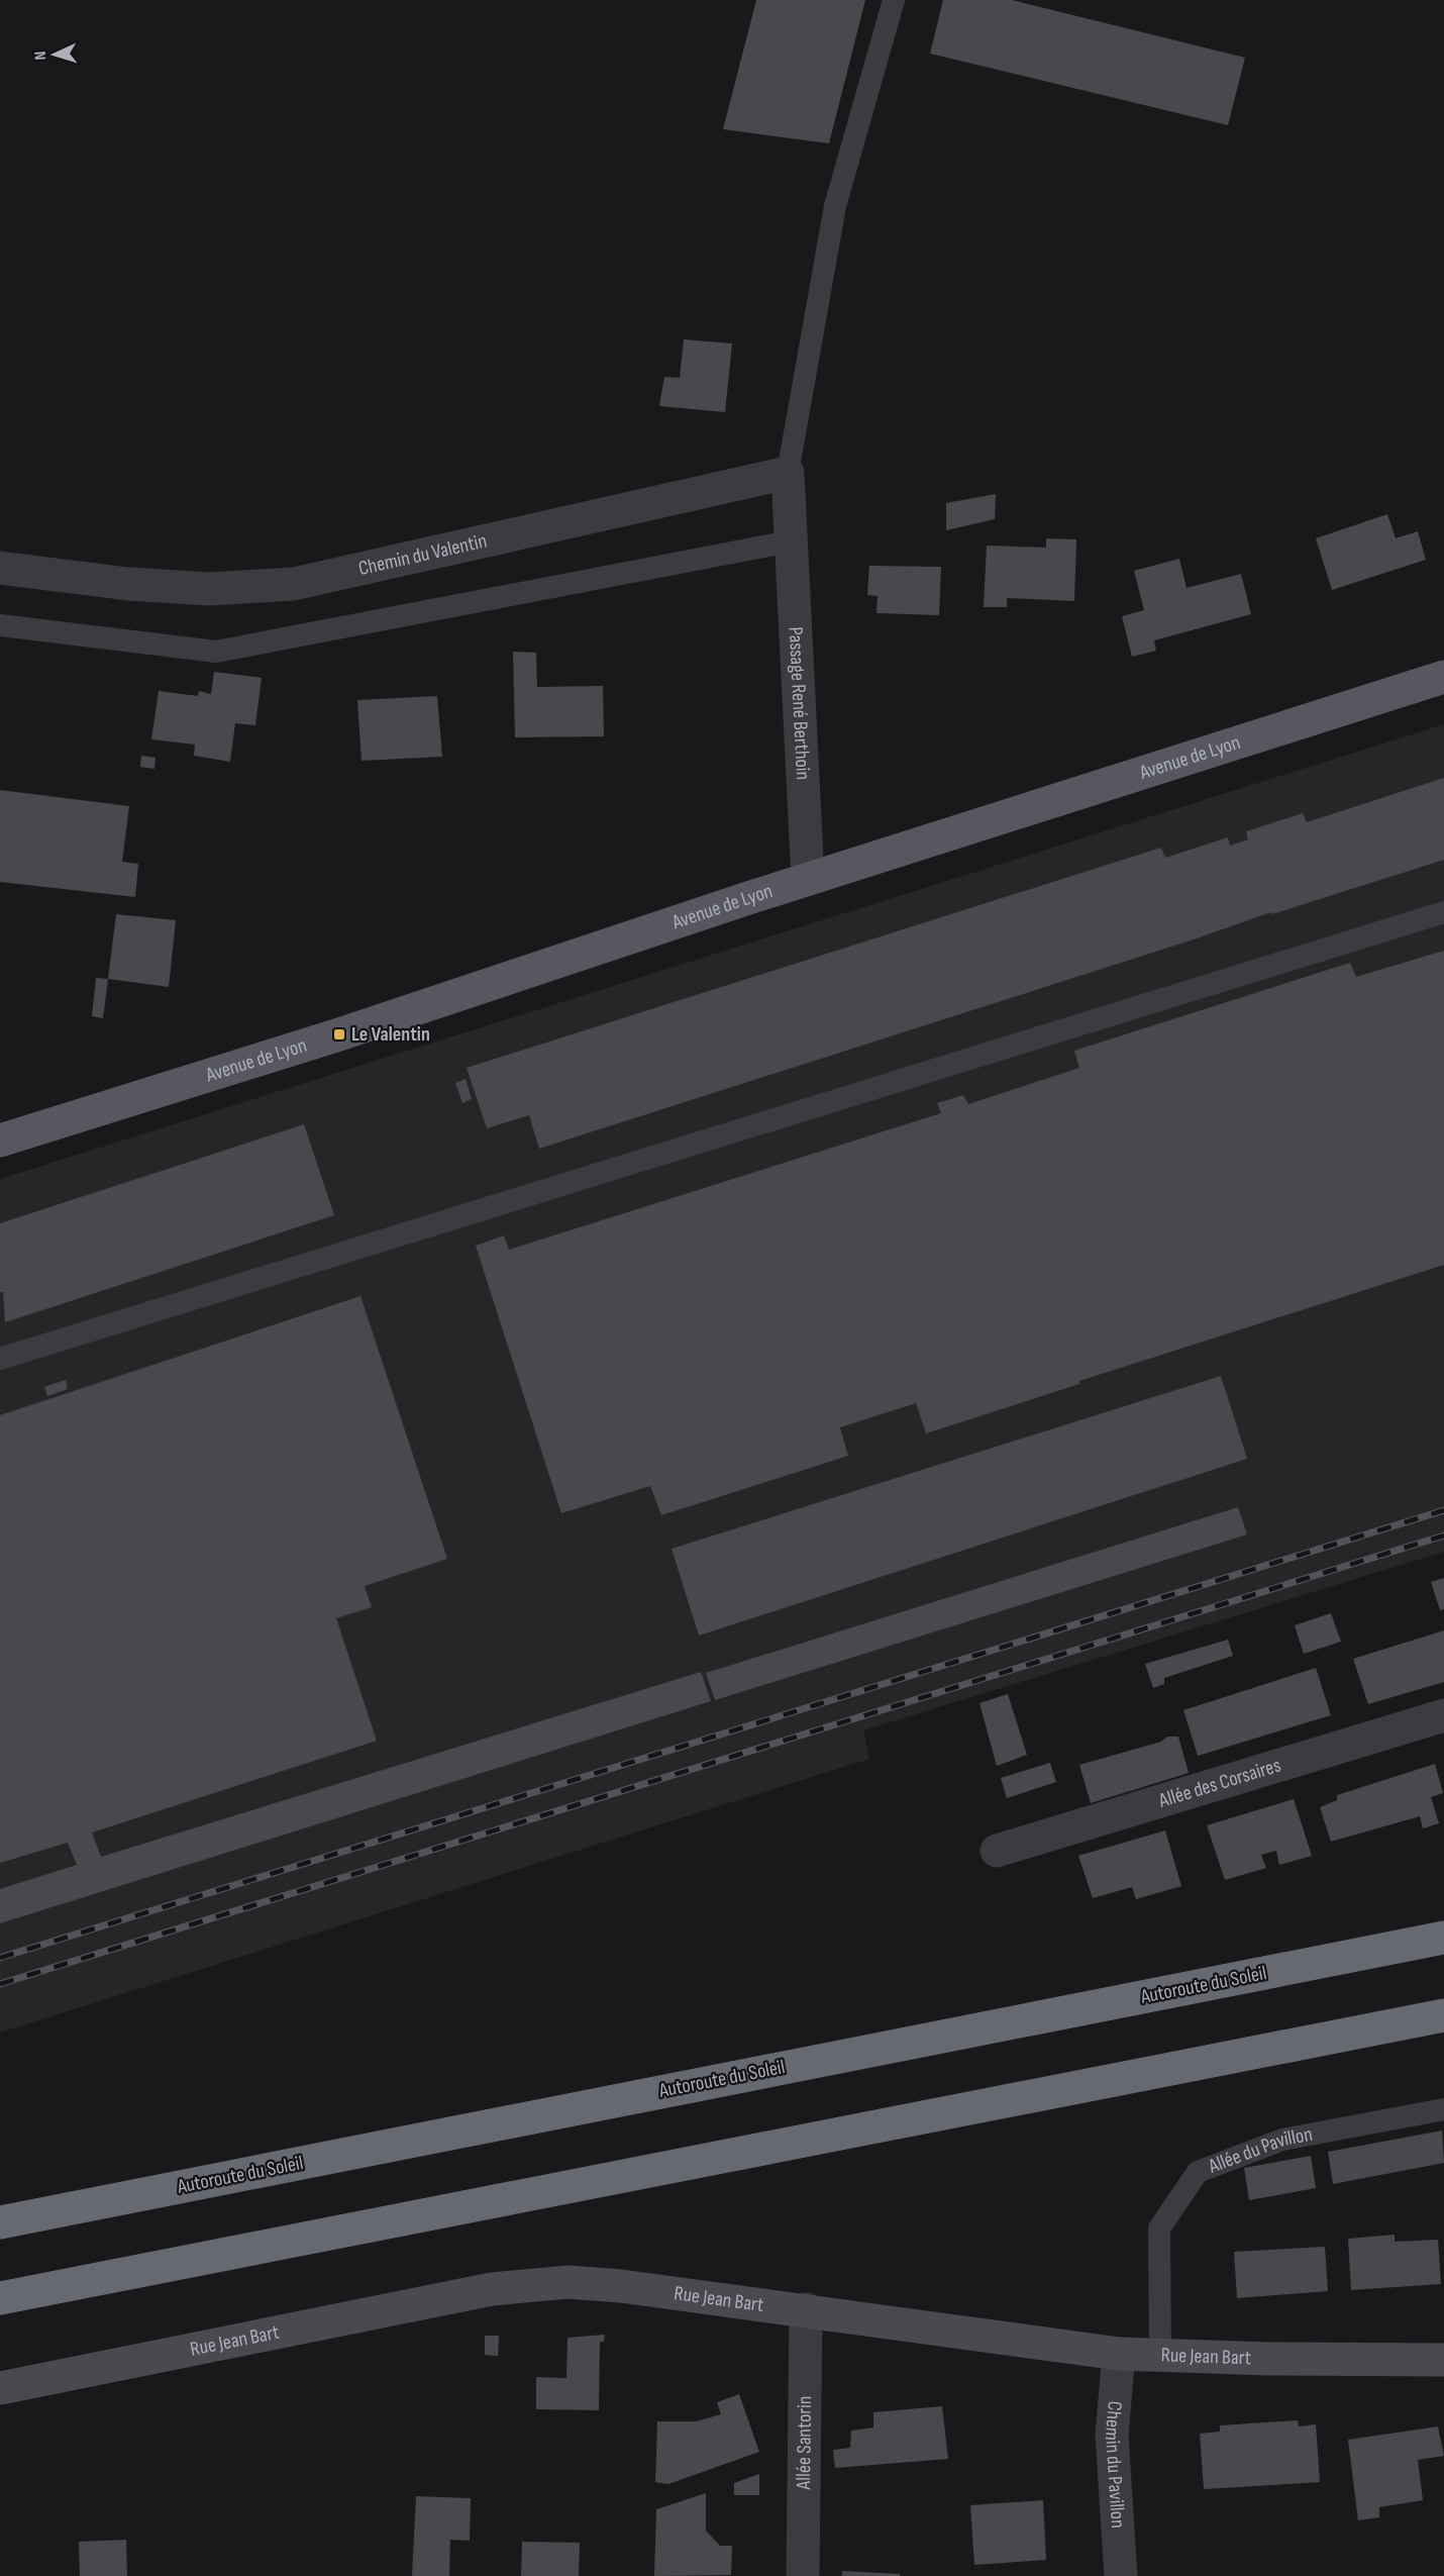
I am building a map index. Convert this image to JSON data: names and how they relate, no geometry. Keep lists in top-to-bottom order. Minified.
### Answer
{"streets":{"highway":["Autoroute du Soleil"],"main road":["Avenue de Lyon"],"street":["Chemin du Valentin","Passage René Berthoin","Allée des Corsaires","Rue Jean Bart","Allée Santorin","Chemin du Pavillon"],"lane":["Allée du Pavillon"]},"crossings":[["Passage René Berthoin","Avenue de Lyon"],["Allée du Pavillon","Rue Jean Bart"],["Rue Jean Bart","Allée Santorin"],["Rue Jean Bart","Chemin du Pavillon"]],"places":{"transit":["Le Valentin"]},"north":"left"}
